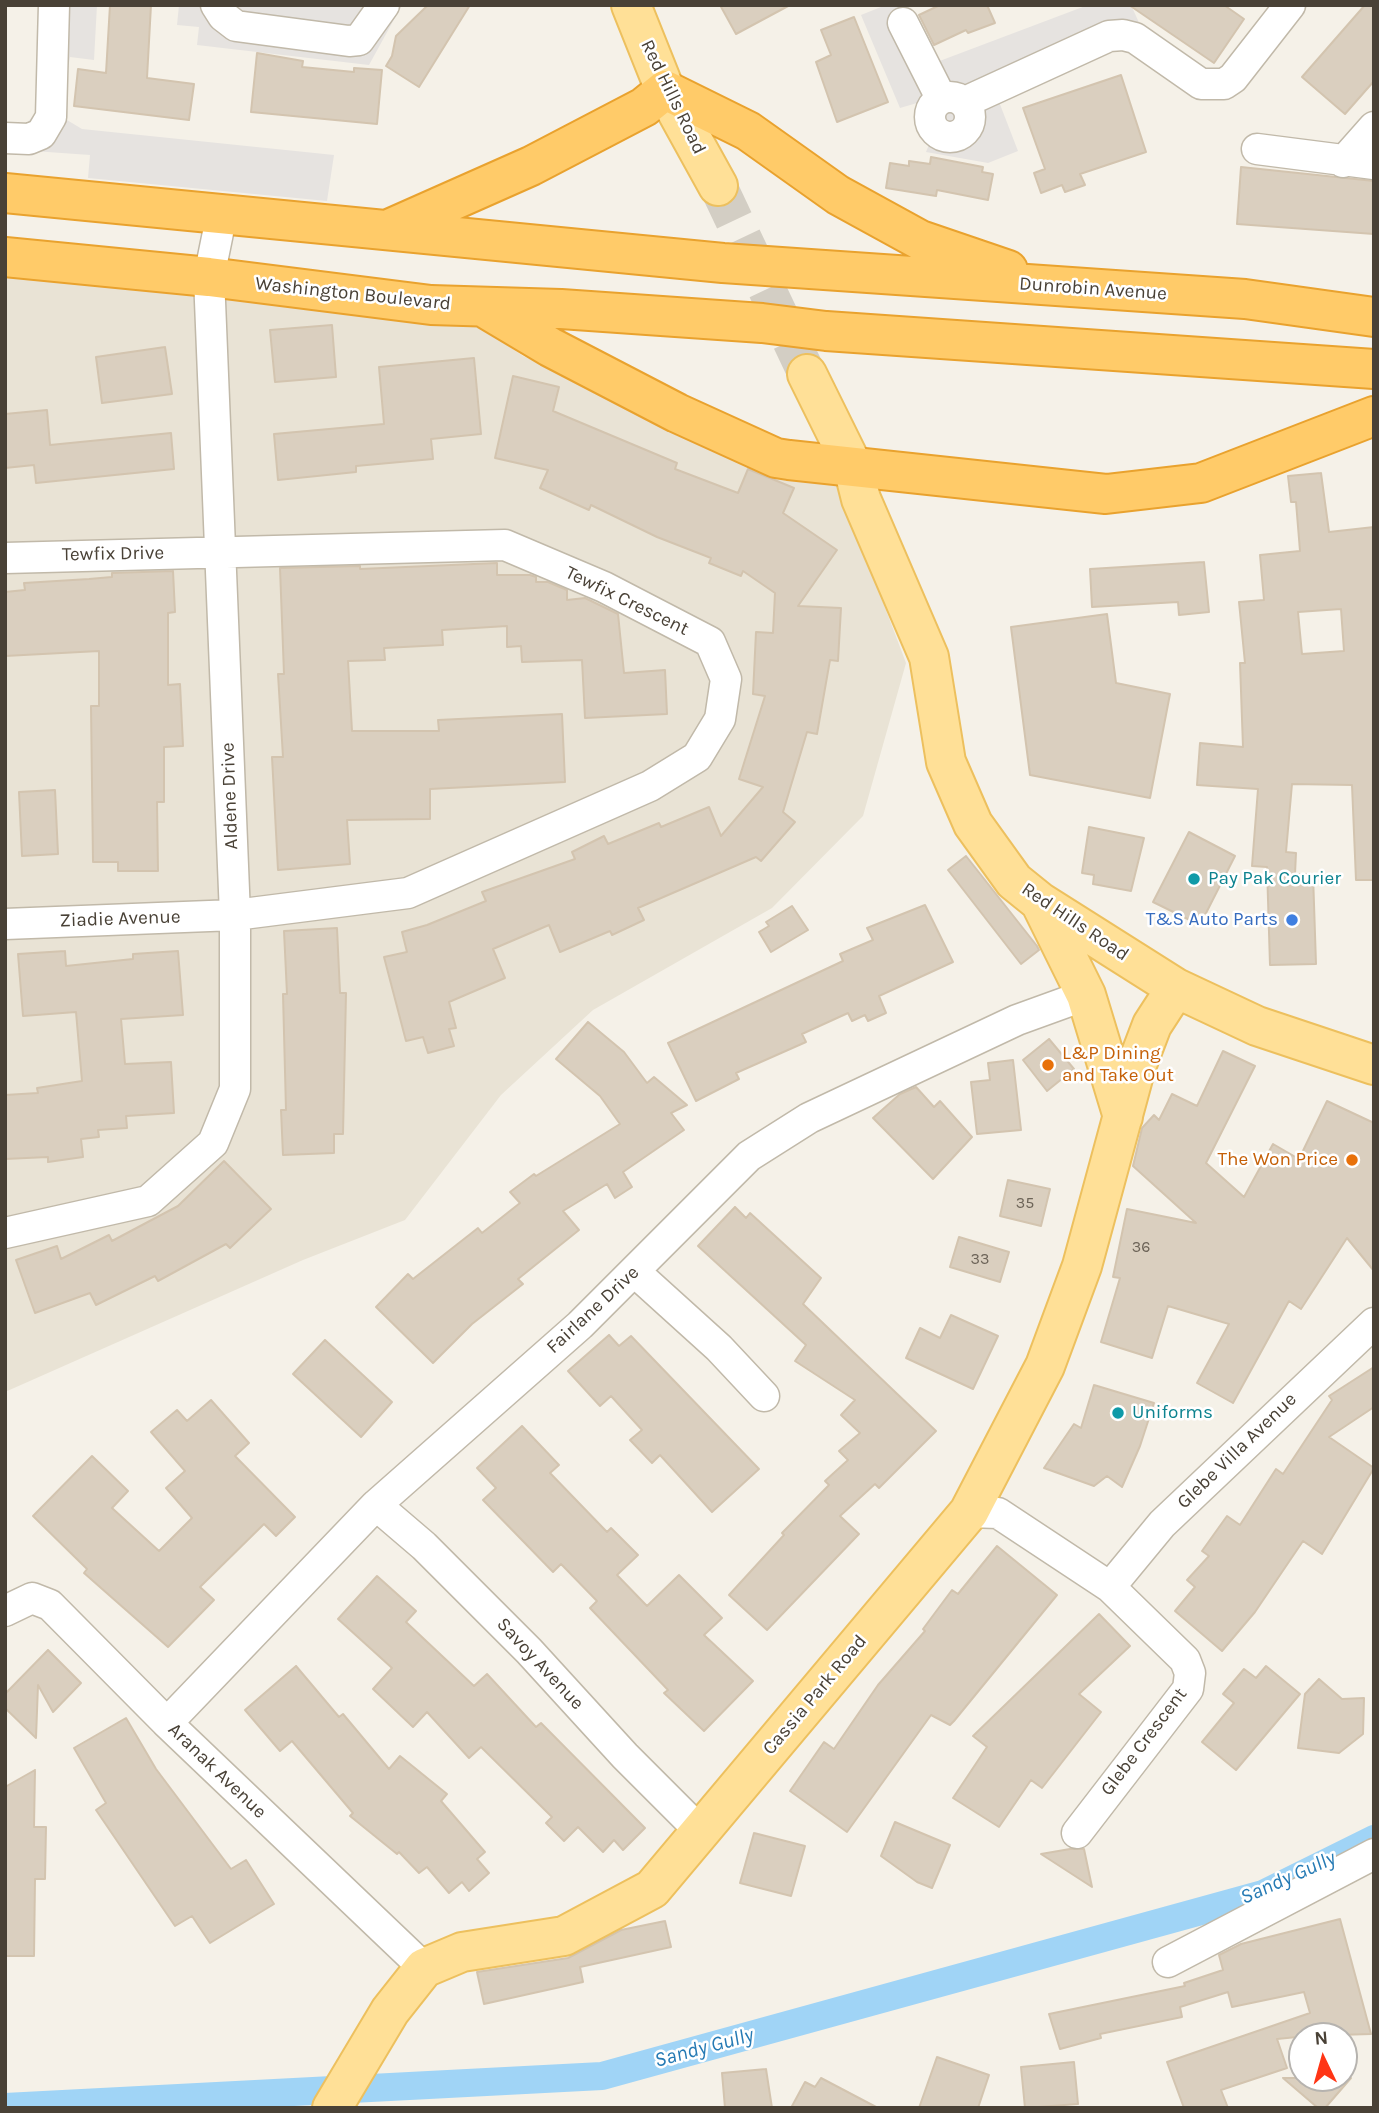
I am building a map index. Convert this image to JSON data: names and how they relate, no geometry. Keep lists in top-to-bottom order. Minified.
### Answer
{"streets":{"highway":["Dunrobin Avenue","Washington Boulevard"],"main road":["Red Hills Road","Cassia Park Road"],"street":["Tewfix Drive","Tewfix Crescent","Aldene Drive","Ziadie Avenue","Fairlane Drive","Glebe Villa Avenue","Savoy Avenue","Glebe Crescent","Aranak Avenue"]},"crossings":[["Red Hills Road","Cassia Park Road"],["Washington Boulevard","Aldene Drive"],["Tewfix Drive","Tewfix Crescent"],["Tewfix Drive","Aldene Drive"],["Tewfix Crescent","Aldene Drive"],["Tewfix Crescent","Ziadie Avenue"],["Aldene Drive","Ziadie Avenue"],["Fairlane Drive","Savoy Avenue"],["Fairlane Drive","Aranak Avenue"],["Glebe Villa Avenue","Glebe Crescent"],["Savoy Avenue","Cassia Park Road"],["Cassia Park Road","Glebe Crescent"],["Cassia Park Road","Aranak Avenue"]],"water":["Sandy Gully"],"places":["Pay Pak Courier","T&S Auto Parts","L&P Dining and Take Out","The Won Price","Uniforms"],"house_numbers":["35","36","33"],"north":"top"}
